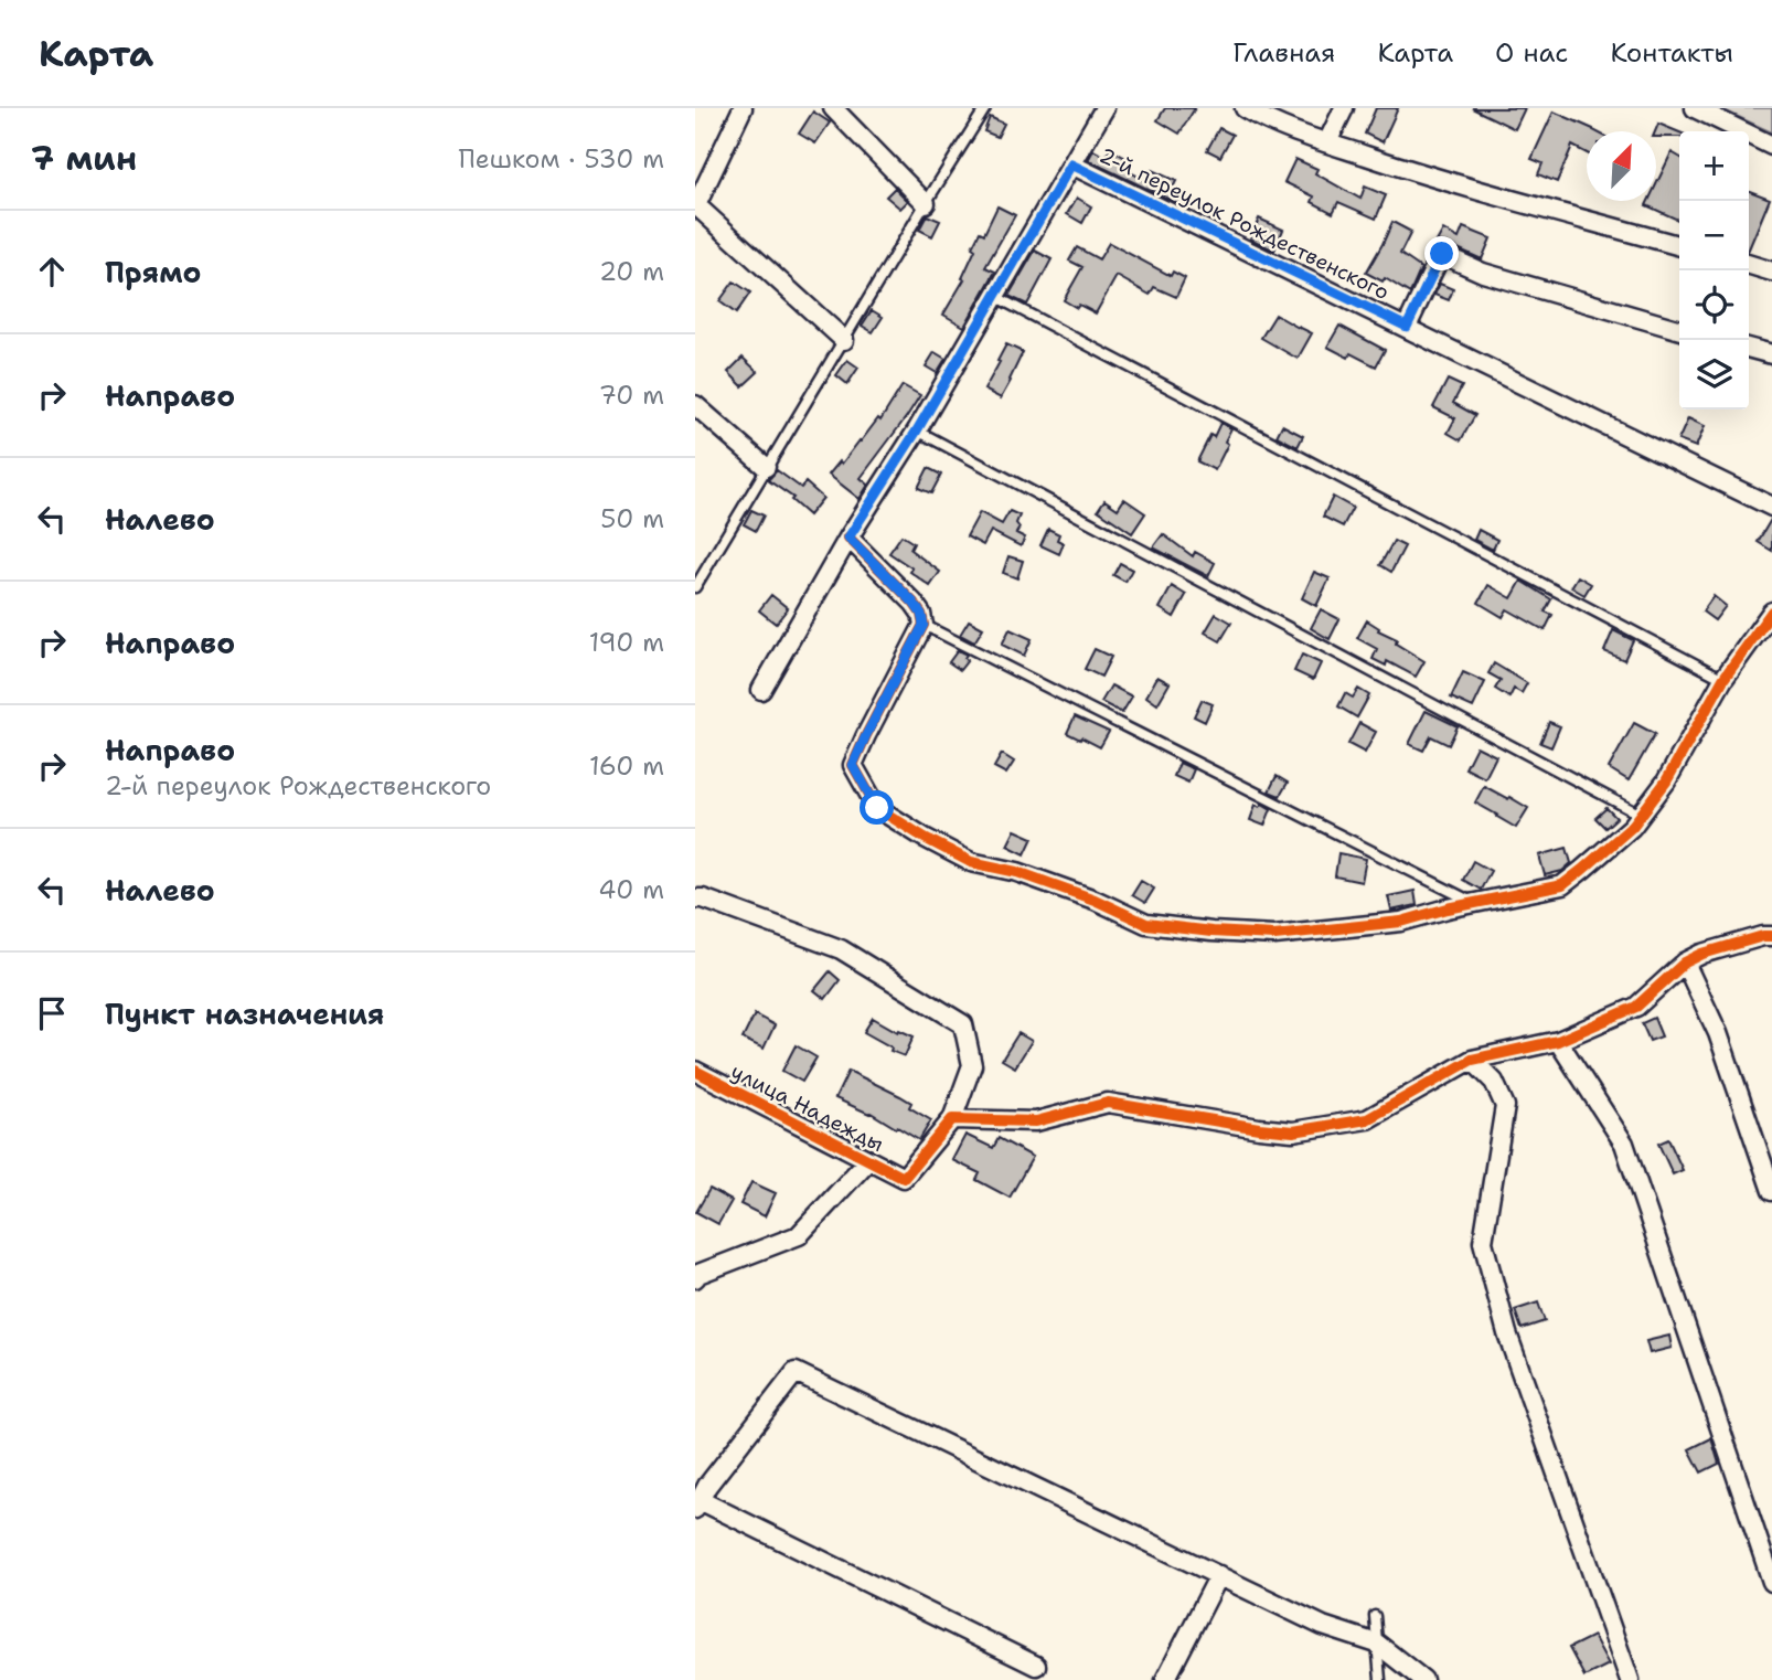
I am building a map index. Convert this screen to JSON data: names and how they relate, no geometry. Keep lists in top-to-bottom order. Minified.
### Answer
{"streets":{"street":["2-й переулок Рождественского","улица Надежды"]},"north":"top right","page":{"header":"Карта","nav":["Главная","Карта","О нас","Контакты"],"heading":["7 мин","Пешком · 530 m"],"map_buttons":["+","−"],"list":[["Прямо","20 m"],["Направо","70 m"],["Налево","50 m"],["Направо","190 m"],["Направо","2-й переулок Рождественского","160 m"],["Налево","40 m"],"Пункт назначения"]}}
